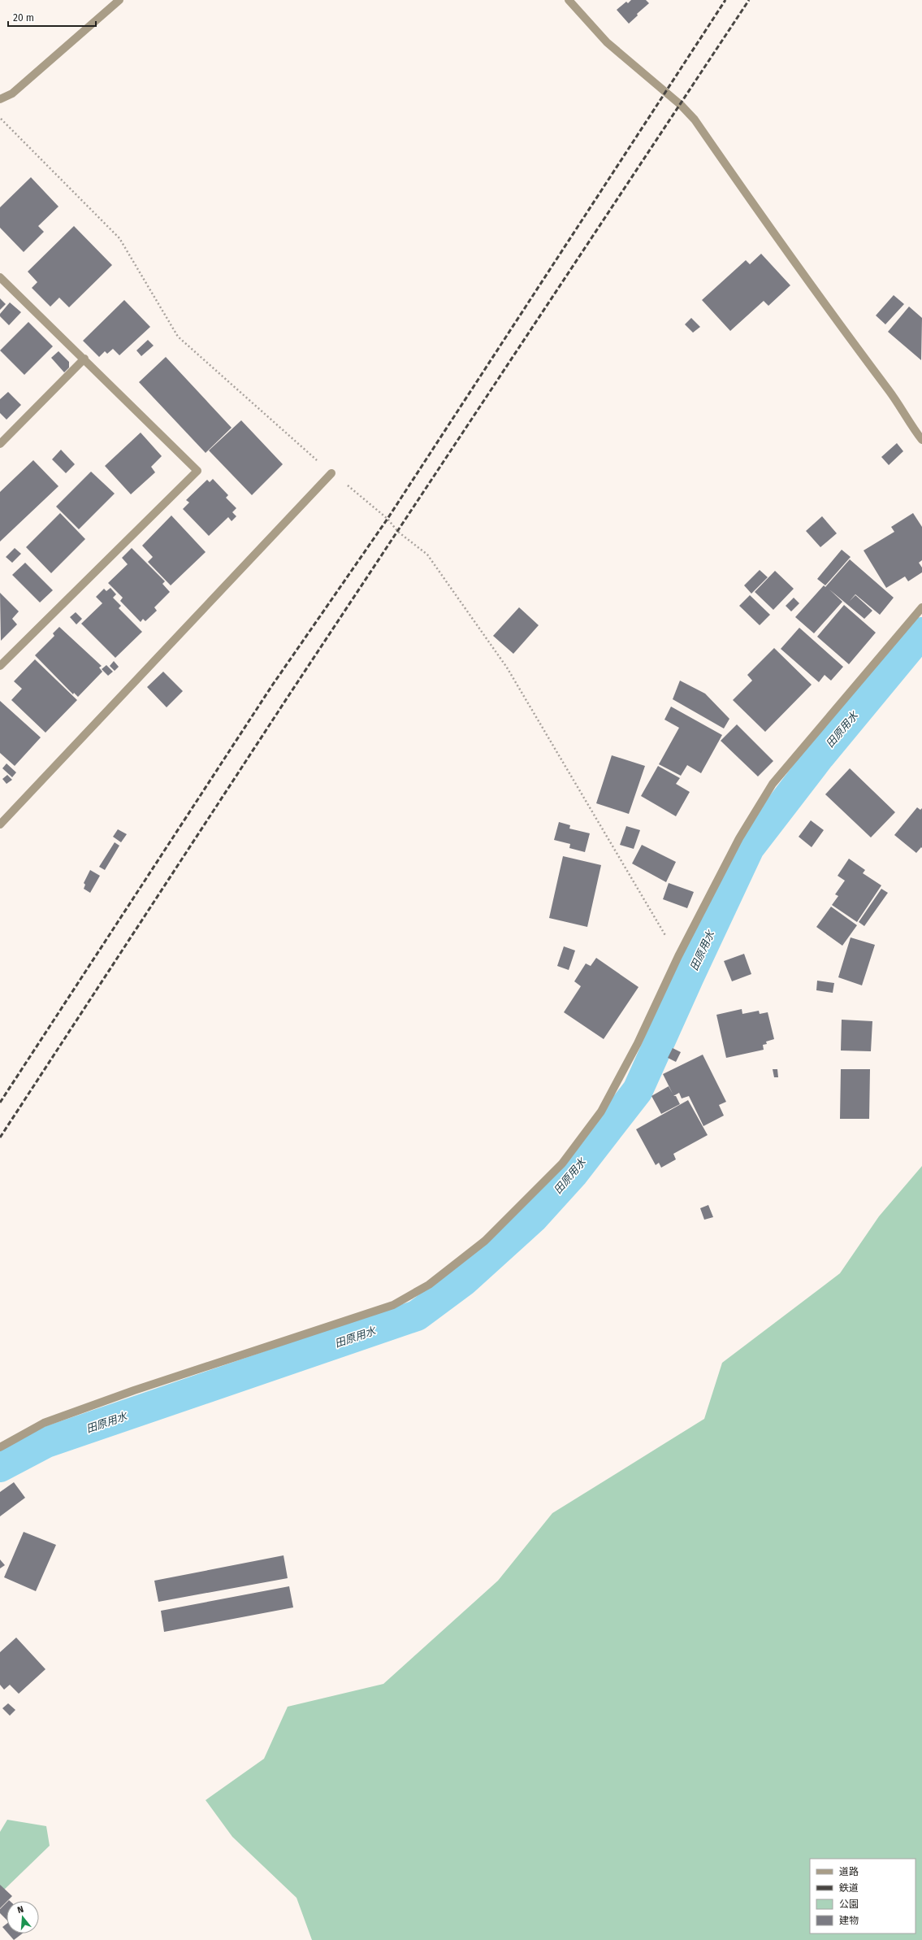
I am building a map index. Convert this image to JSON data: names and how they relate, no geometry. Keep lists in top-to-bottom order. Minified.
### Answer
{"water":["田原用水"],"legend":["道路","鉄道","公園","建物"],"scale_bar":"20 m","north":"top"}
